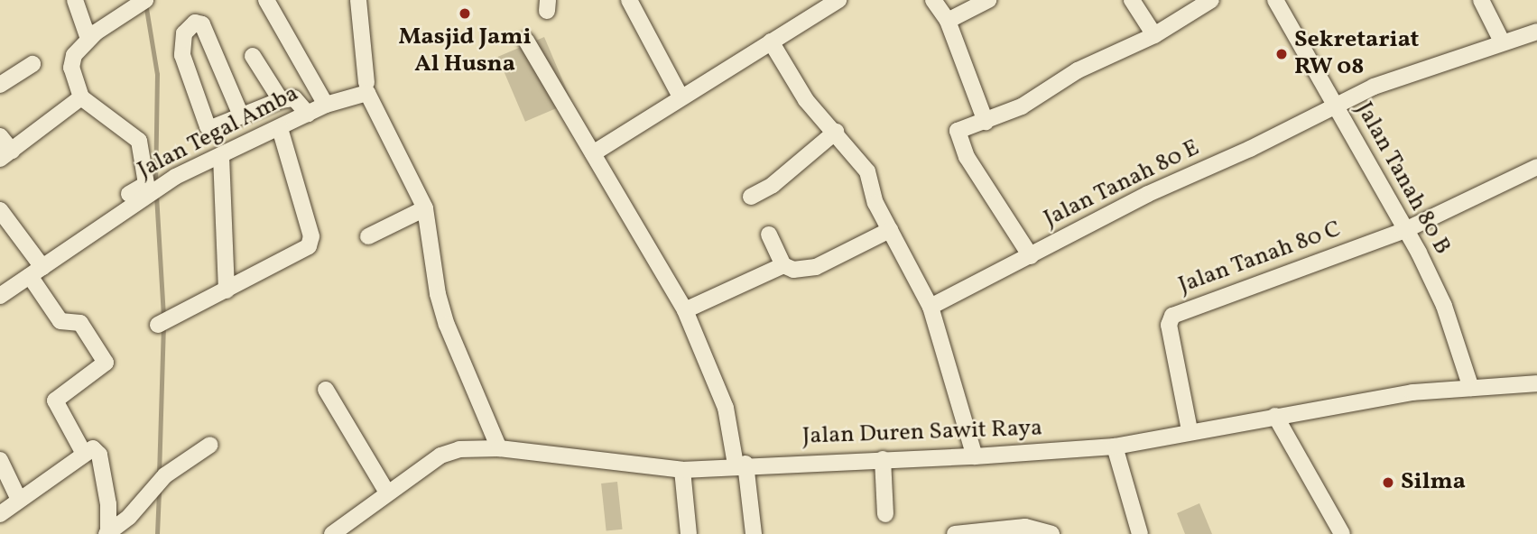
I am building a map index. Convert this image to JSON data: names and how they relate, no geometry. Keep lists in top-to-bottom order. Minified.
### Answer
{"streets":{"street":["Jalan Tegal Amba","Jalan Tanah 80 B","Jalan Tanah 80 E","Jalan Tanah 80 C","Jalan Duren Sawit Raya"]},"crossings":[["Jalan Tanah 80 B","Jalan Tanah 80 E"],["Jalan Tanah 80 B","Jalan Tanah 80 C"],["Jalan Tanah 80 B","Jalan Duren Sawit Raya"],["Jalan Tanah 80 C","Jalan Duren Sawit Raya"]],"places":["Masjid Jami Al Husna","Sekretariat RW 08","Silma"]}
